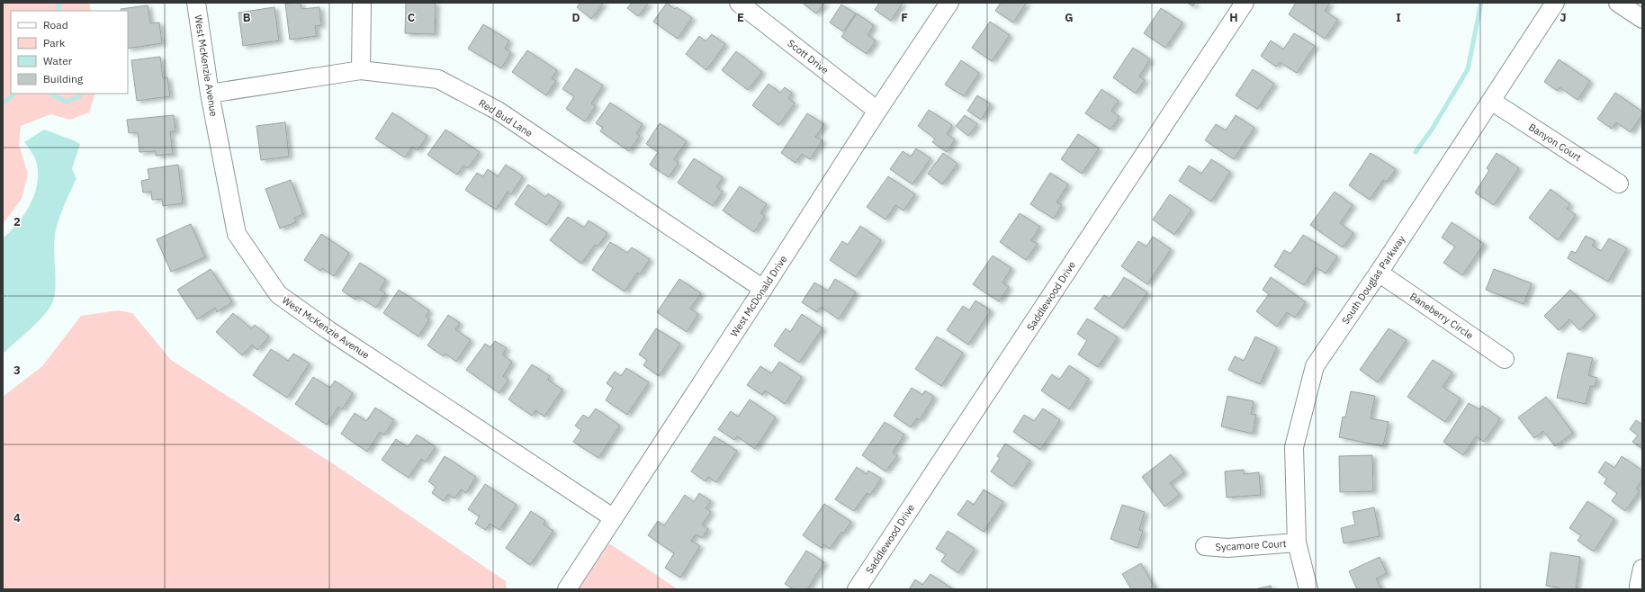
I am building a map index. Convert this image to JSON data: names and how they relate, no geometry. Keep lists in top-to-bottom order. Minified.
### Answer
{"streets":{"street":["Scott Drive","West McKenzie Avenue","Red Bud Lane","Banyon Court","South Douglas Parkway","West McDonald Drive","Saddlewood Drive","Baneberry Circle","Sycamore Court"]},"crossings":[["Scott Drive","West McDonald Drive"],["West McKenzie Avenue","Red Bud Lane"],["West McKenzie Avenue","West McDonald Drive"],["Red Bud Lane","West McDonald Drive"],["Banyon Court","South Douglas Parkway"],["South Douglas Parkway","Baneberry Circle"],["South Douglas Parkway","Sycamore Court"]],"legend":["Road","Park","Water","Building"],"grid":{"columns":["B","C","D","E","F","G","H","I","J"],"rows":["2","3","4"]}}
